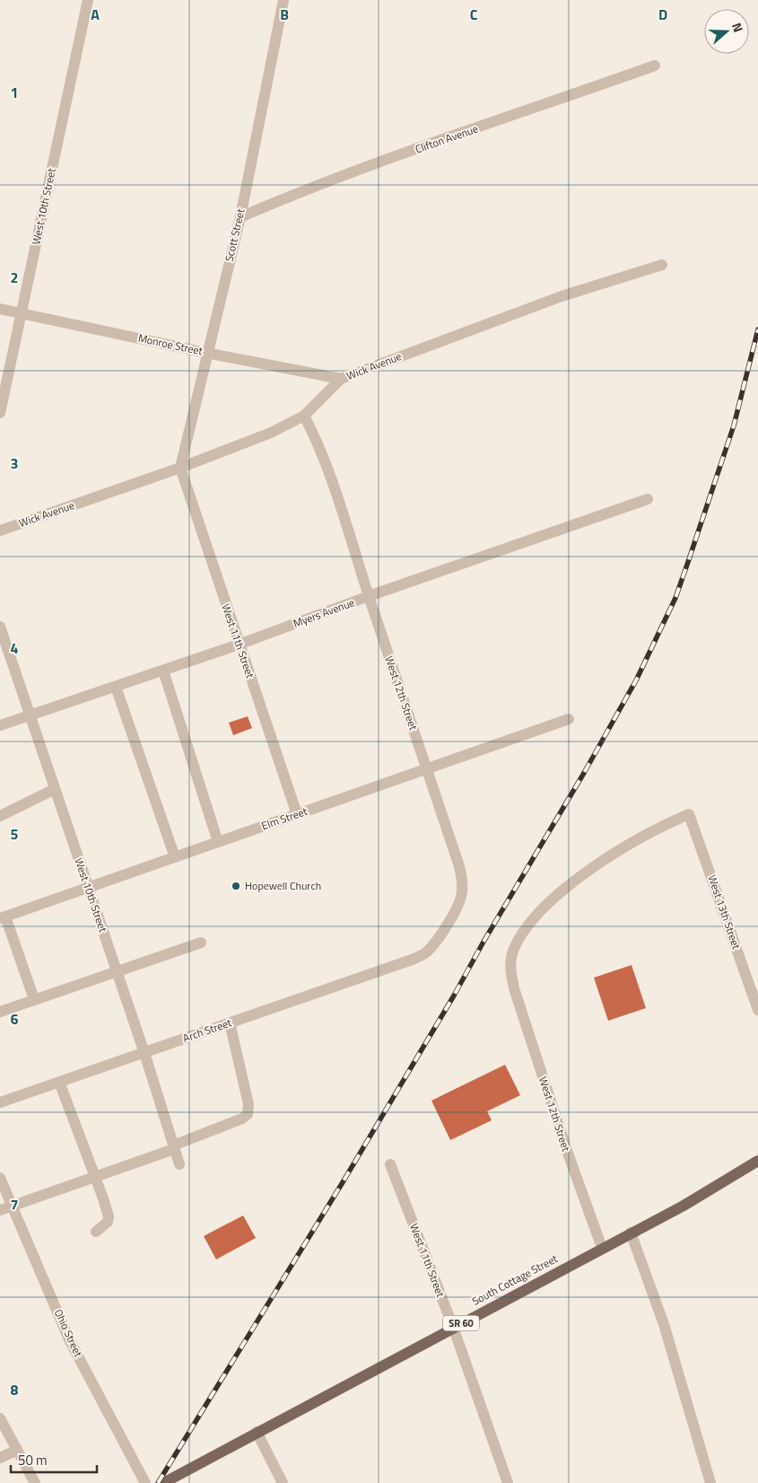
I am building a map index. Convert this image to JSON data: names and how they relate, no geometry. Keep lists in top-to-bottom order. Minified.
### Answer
{"streets":{"main road":["South Cottage Street","SR 60"],"street":["Clifton Avenue","West 10th Street","Scott Street","Monroe Street","Wick Avenue","Myers Avenue","West 11th Street","West 12th Street","Elm Street","West 13th Street","Arch Street","Ohio Street"]},"crossings":[["Clifton Avenue","Scott Street"],["West 10th Street","Monroe Street"],["West 10th Street","Myers Avenue"],["West 10th Street","Elm Street"],["West 10th Street","Arch Street"],["Scott Street","Monroe Street"],["Scott Street","Wick Avenue"],["Scott Street","West 11th Street"],["Monroe Street","Wick Avenue"],["Wick Avenue","West 11th Street"],["Wick Avenue","West 12th Street"],["Myers Avenue","West 11th Street"],["Myers Avenue","West 12th Street"],["West 11th Street","Elm Street"],["West 11th Street","South Cottage Street"],["West 12th Street","Elm Street"],["West 12th Street","West 13th Street"],["West 12th Street","Arch Street"],["West 12th Street","South Cottage Street"]],"places":["Hopewell Church"],"scale_bar":"50 m","north":"right","grid":{"columns":["A","B","C","D"],"rows":["1","2","3","4","5","6","7","8"]}}
